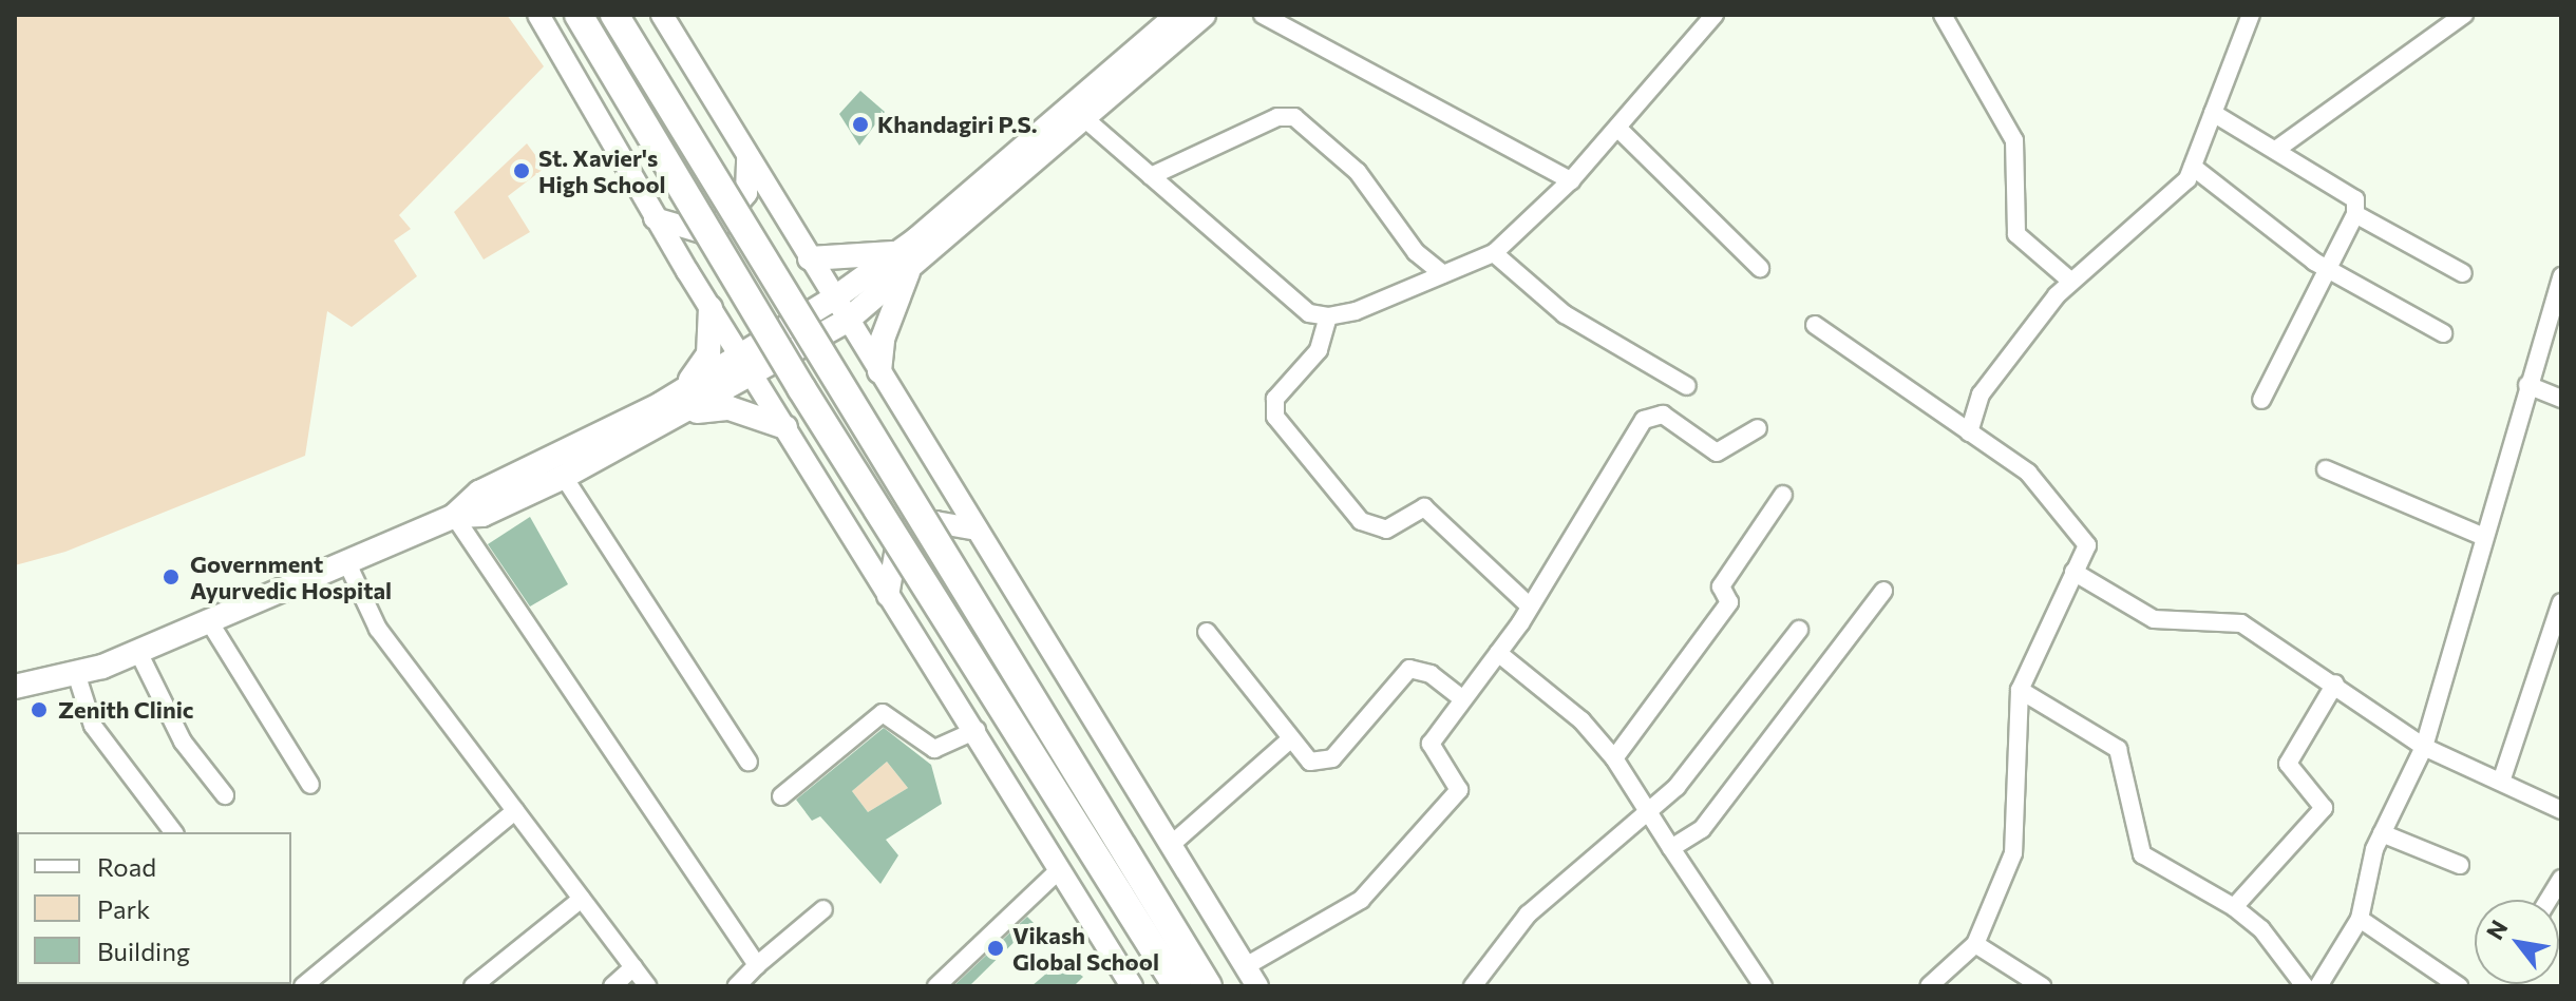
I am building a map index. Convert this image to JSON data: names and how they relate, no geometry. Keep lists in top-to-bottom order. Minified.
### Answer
{"places":["Khandagiri P.S.","St. Xavier's High School","Government Ayurvedic Hospital","Zenith Clinic","Vikash Global School"],"legend":["Road","Park","Building"],"north":"top left"}
